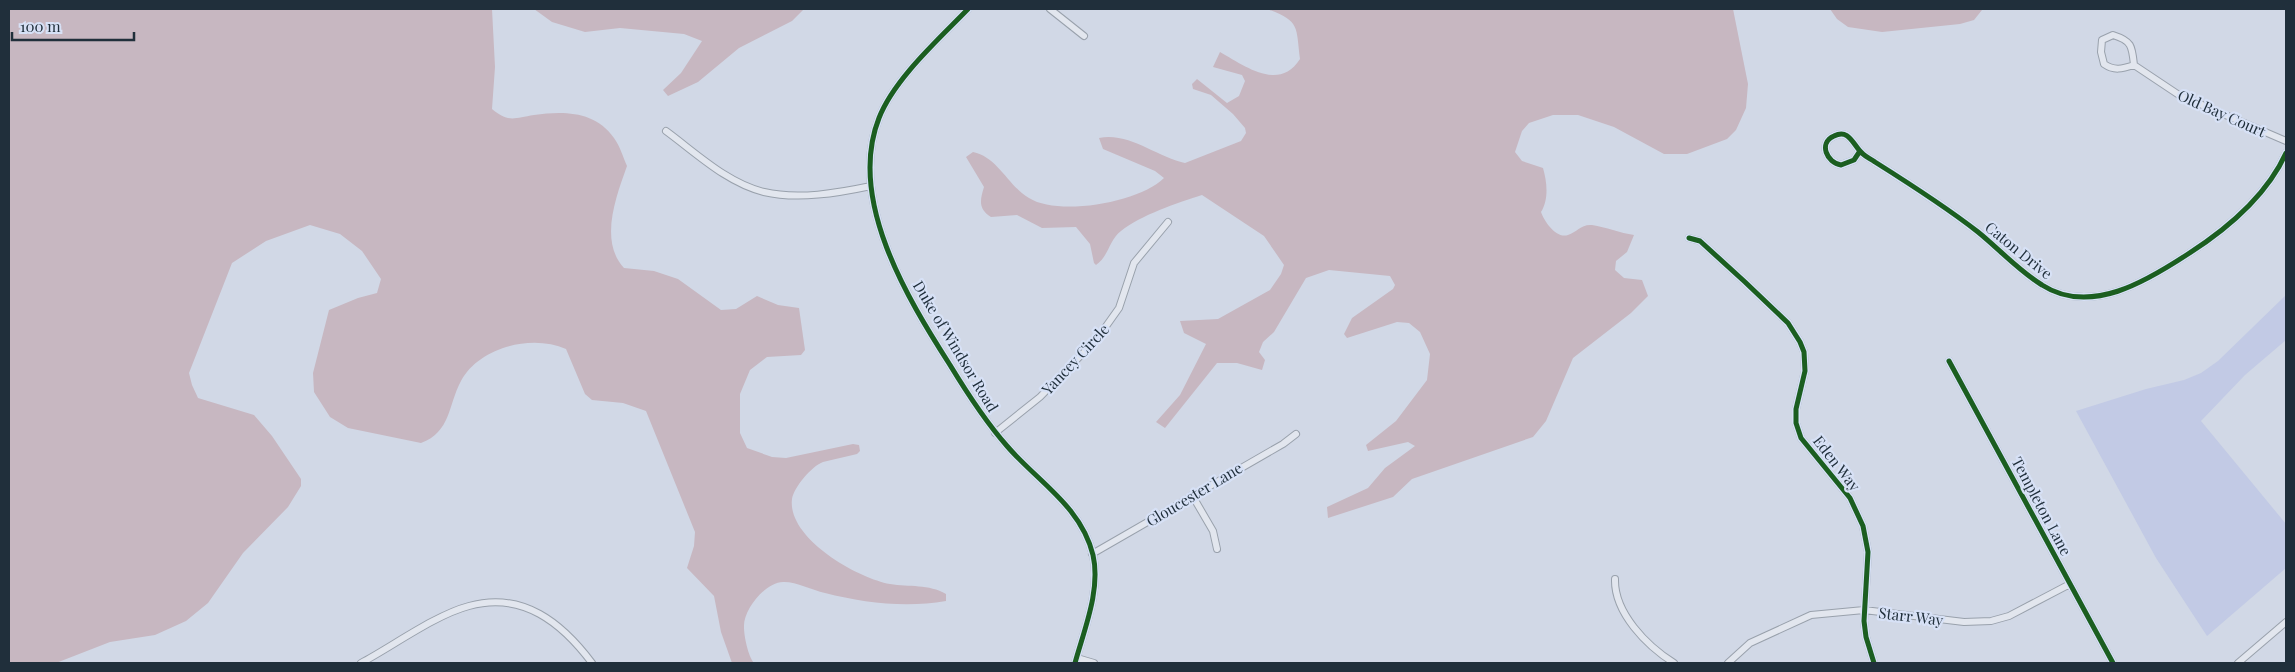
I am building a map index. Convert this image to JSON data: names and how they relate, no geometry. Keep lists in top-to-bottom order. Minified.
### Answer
{"streets":{"street":["Old Bay Court","Caton Drive","Duke of Windsor Road","Yancey Circle","Eden Way","Gloucester Lane","Templeton Lane","Starr Way"]},"crossings":[["Duke of Windsor Road","Yancey Circle"],["Duke of Windsor Road","Gloucester Lane"],["Eden Way","Starr Way"],["Templeton Lane","Starr Way"]],"scale_bar":"100 m"}
